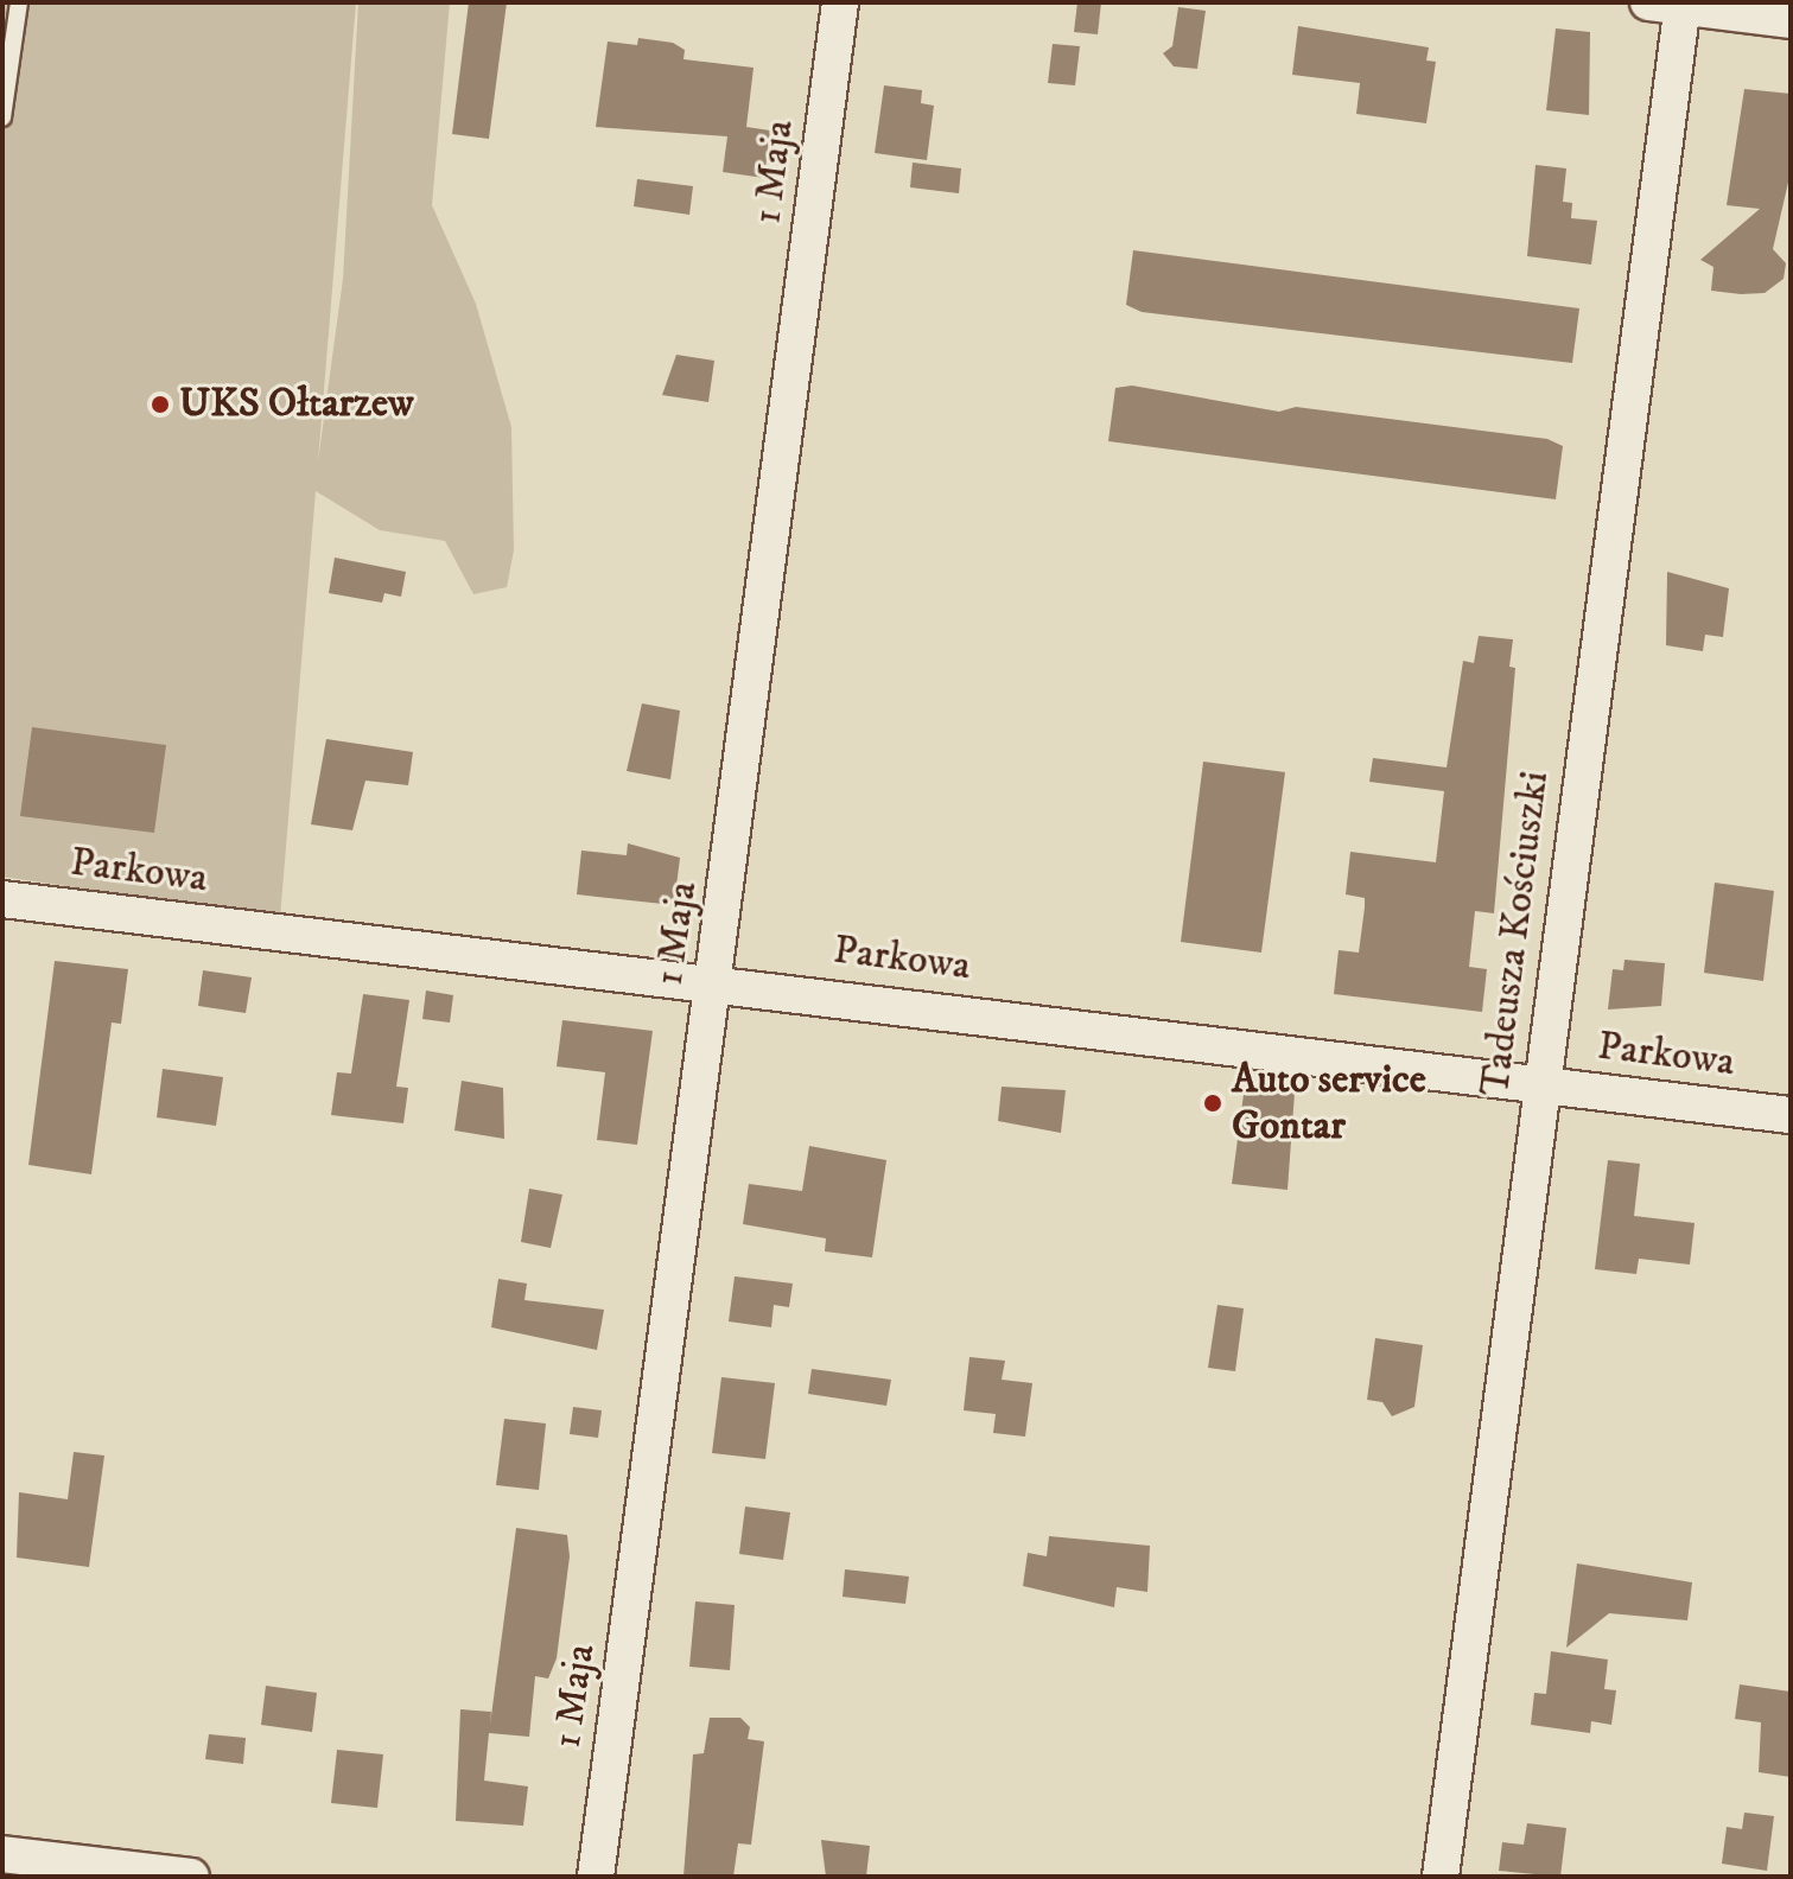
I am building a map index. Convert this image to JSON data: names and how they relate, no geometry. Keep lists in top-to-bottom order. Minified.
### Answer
{"streets":{"street":["1 Maja","Parkowa","Tadeusza Kościuszki"]},"crossings":[["1 Maja","Parkowa"],["Parkowa","Tadeusza Kościuszki"]],"places":["UKS Ołtarzew","Auto service Gontar"]}
